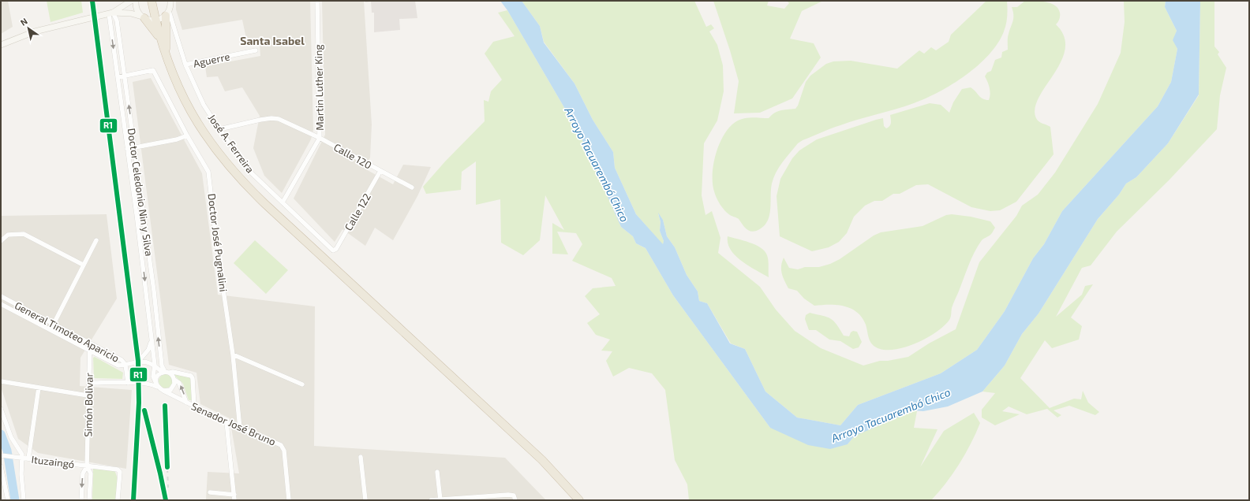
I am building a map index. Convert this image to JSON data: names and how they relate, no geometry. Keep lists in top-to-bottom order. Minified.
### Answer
{"streets":{"street":["Aguerre","Martin Luther King","José A. Ferreira","Calle 120","Doctor Celedonio Nin y Silva","Calle 122","Doctor José Pugnalini","General Timoteo Aparicio","Simón Bolivar","Senador José Bruno","Ituzaingó"]},"crossings":[["Aguerre","José A. Ferreira"],["Martin Luther King","José A. Ferreira"],["Martin Luther King","Calle 120"],["José A. Ferreira","Calle 120"],["José A. Ferreira","Calle 122"],["Calle 120","Calle 122"],["Doctor Celedonio Nin y Silva","Doctor José Pugnalini"],["Doctor Celedonio Nin y Silva","Senador José Bruno"],["Doctor José Pugnalini","Senador José Bruno"],["General Timoteo Aparicio","Simón Bolivar"],["Simón Bolivar","Ituzaingó"]],"districts":["Santa Isabel"],"water":["Arroyo Tacuarembó Chico"],"lines":["transit line R1"],"north":"top left"}
